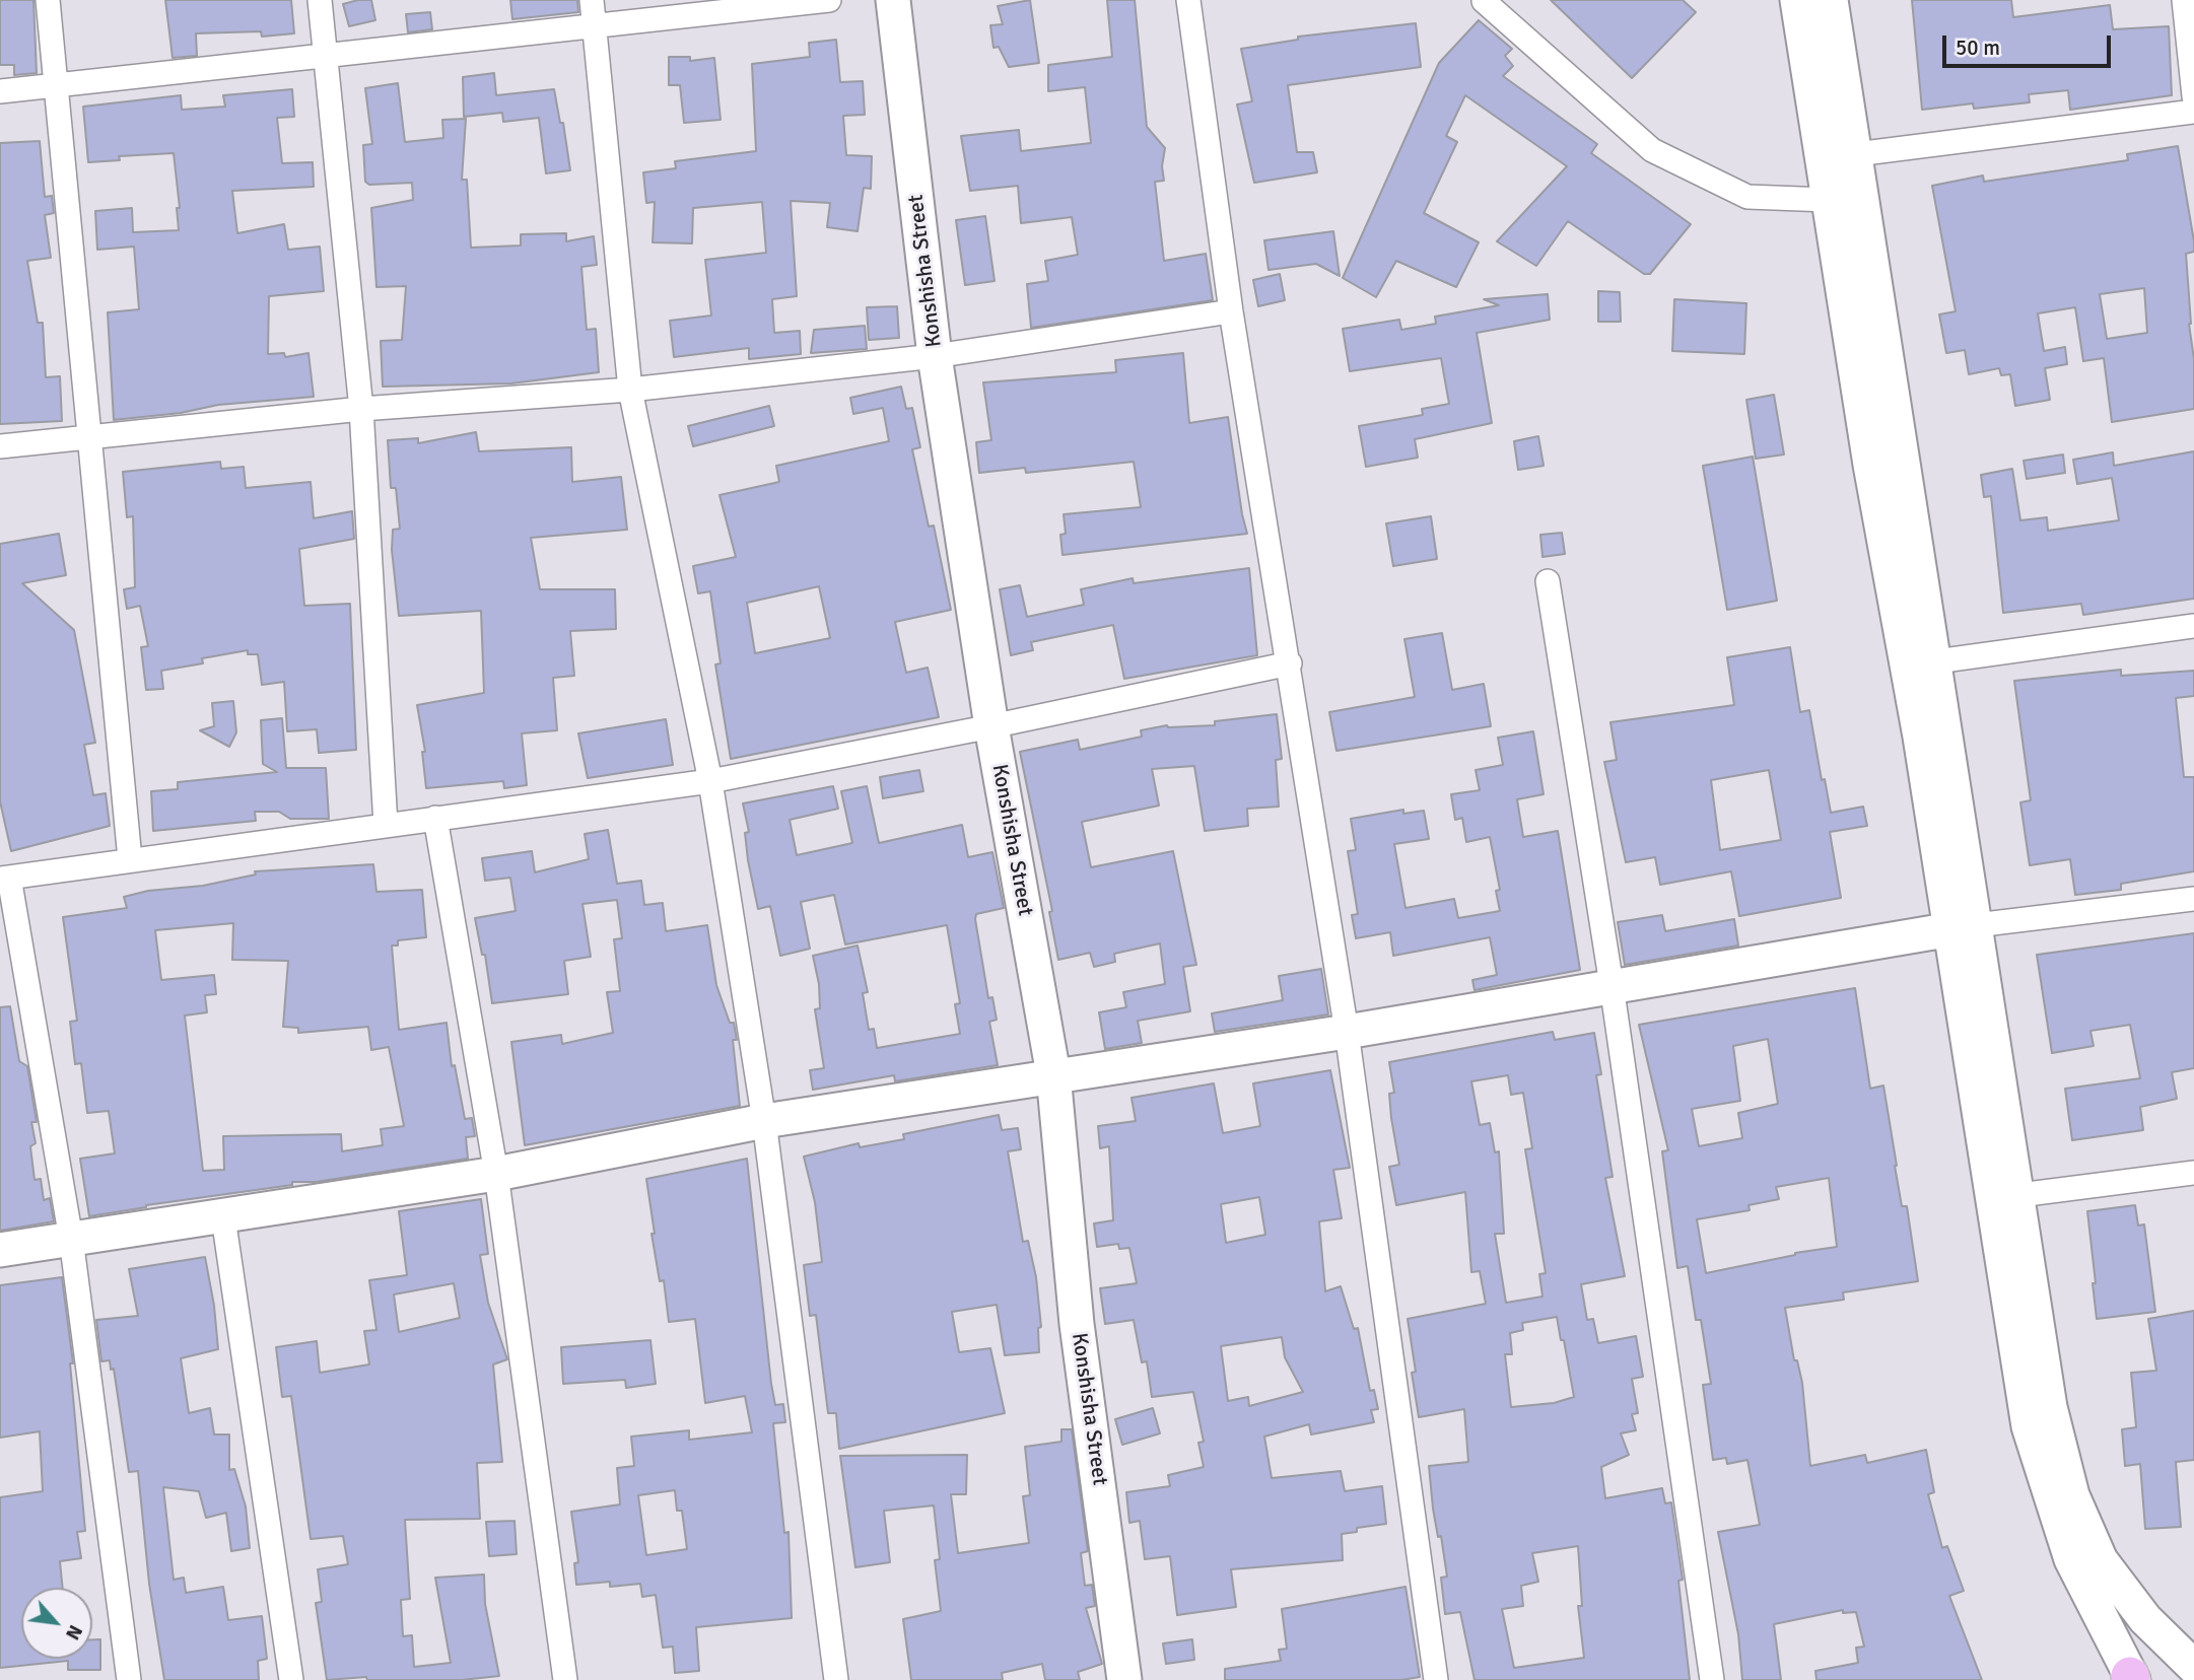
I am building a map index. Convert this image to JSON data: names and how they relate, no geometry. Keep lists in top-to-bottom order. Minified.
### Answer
{"streets":{"street":["Konshisha Street"]},"scale_bar":"50 m","north":"bottom right"}
